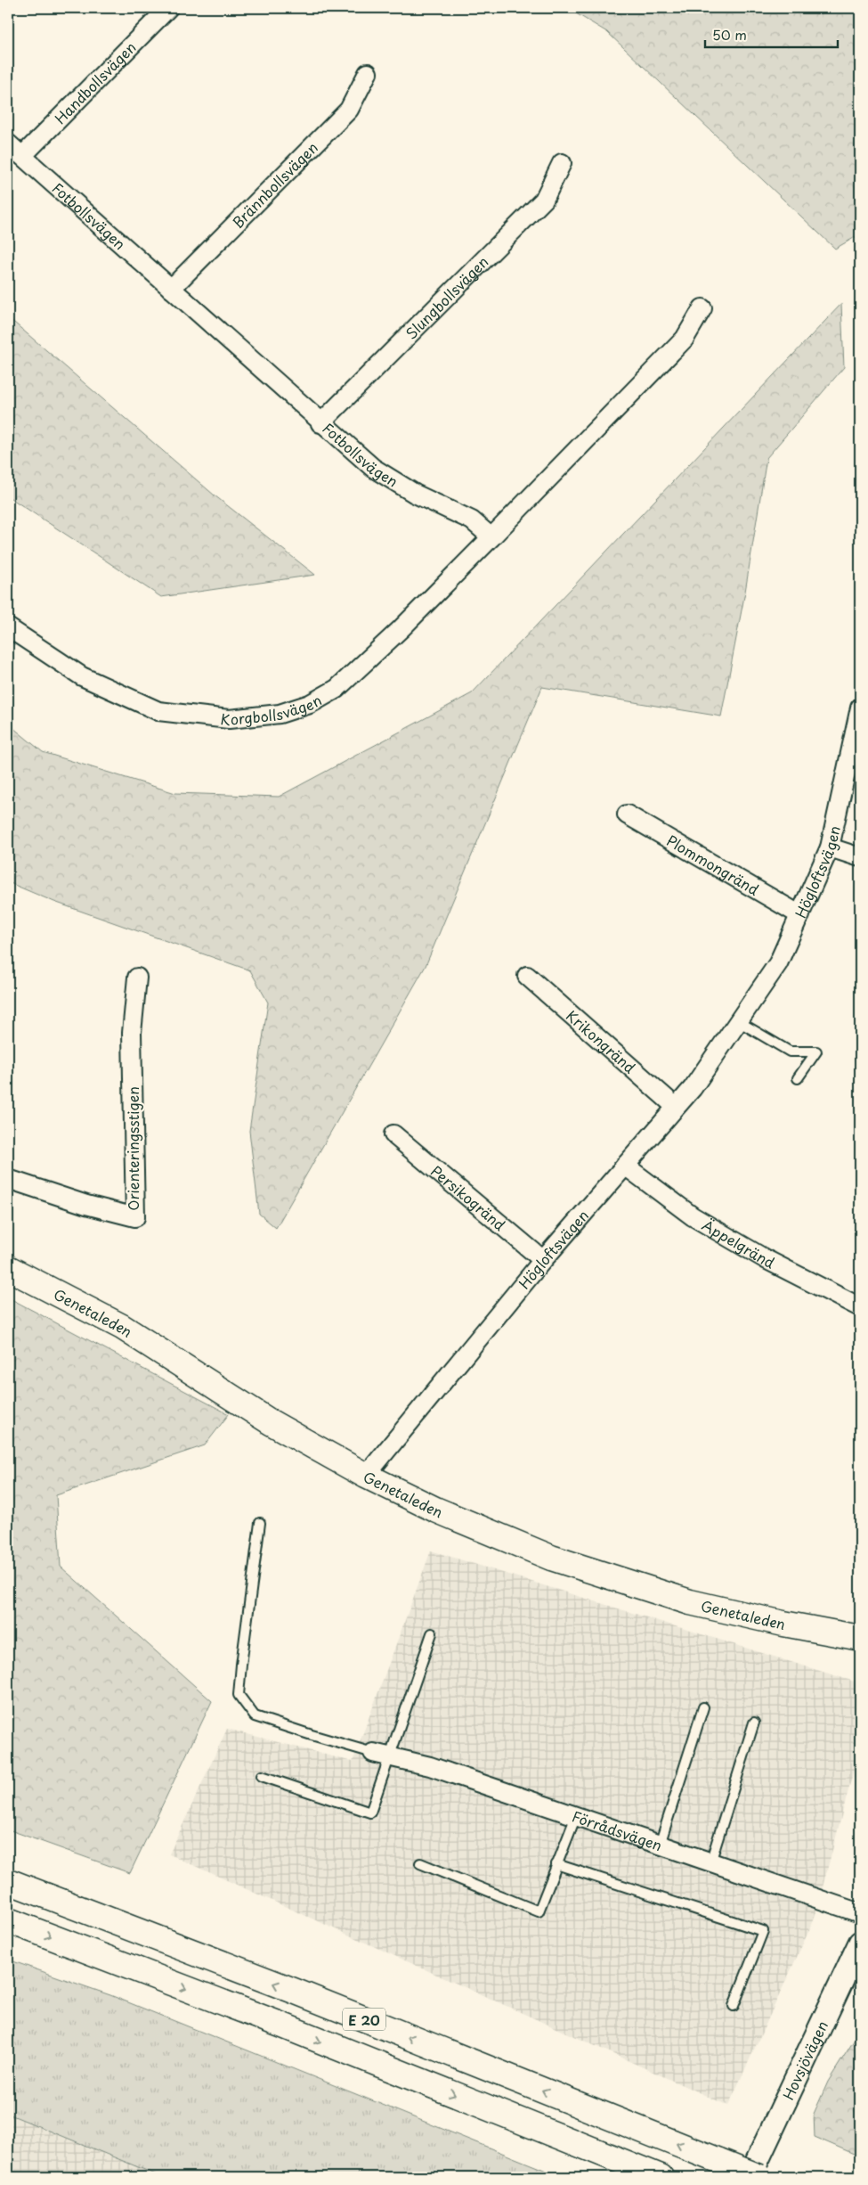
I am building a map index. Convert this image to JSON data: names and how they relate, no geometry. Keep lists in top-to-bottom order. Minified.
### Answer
{"streets":{"main road":["Genetaleden","E 20"],"street":["Handbollsvägen","Brännbollsvägen","Fotbollsvägen","Slungbollsvägen","Korgbollsvägen","Plommongränd","Högloftsvägen","Krikongränd","Orienteringsstigen","Persikogränd","Äppelgränd","Förrådsvägen","Hovsjövägen"]},"crossings":[["Handbollsvägen","Fotbollsvägen"],["Brännbollsvägen","Fotbollsvägen"],["Fotbollsvägen","Slungbollsvägen"],["Fotbollsvägen","Korgbollsvägen"],["Plommongränd","Högloftsvägen"],["Högloftsvägen","Krikongränd"],["Högloftsvägen","Persikogränd"],["Högloftsvägen","Äppelgränd"],["Högloftsvägen","Genetaleden"]],"scale_bar":"50 m"}
